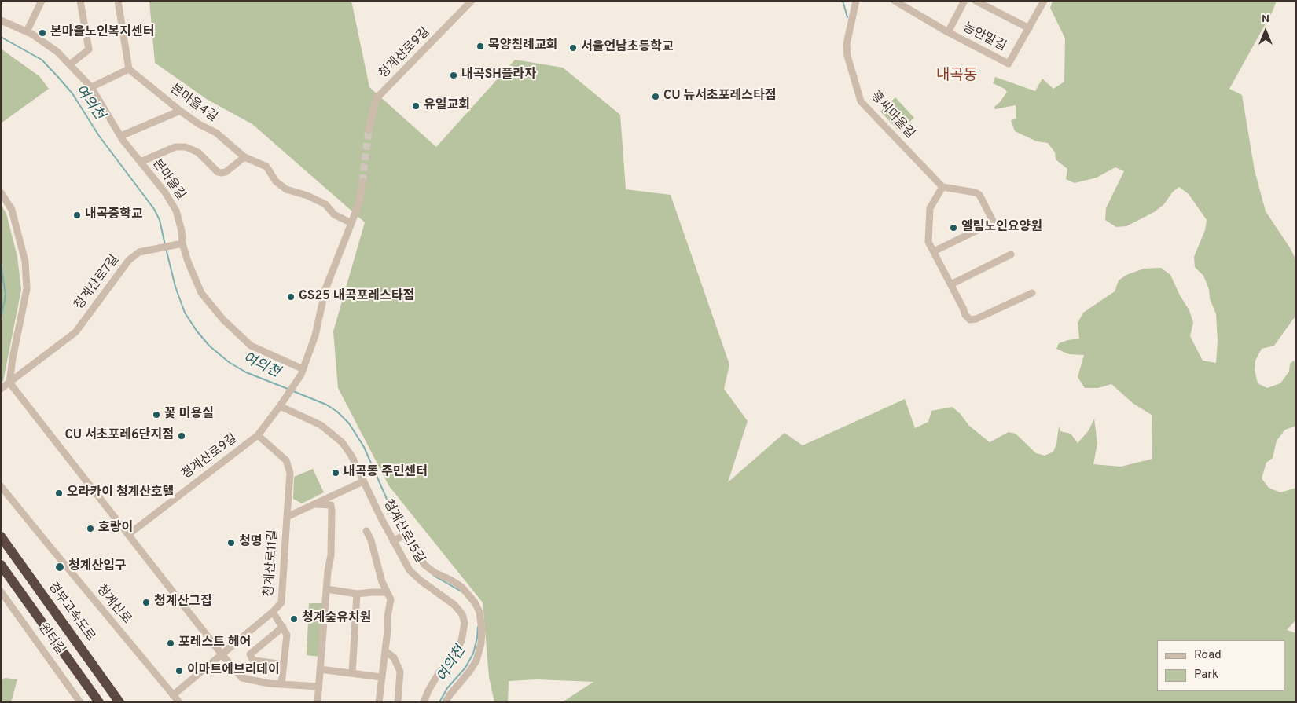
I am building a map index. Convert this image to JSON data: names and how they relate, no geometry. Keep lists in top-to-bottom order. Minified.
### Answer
{"streets":{"highway":["경부고속도로"],"street":["능안말길","청계산로9길","본마을4길","홍씨마을길","본마을길","청계산로7길","청계산로15길","청계산로11길","청계산로","원터길"]},"crossings":[["청계산로9길","청계산로15길"],["청계산로9길","청계산로11길"],["본마을길","청계산로7길"],["청계산로15길","청계산로11길"],["청계산로11길","청계산로"]],"districts":["내곡동"],"water":["여의천"],"places":["본마을노인복지센터","목양침례교회","서울언남초등학교","내곡SH플라자","CU 뉴서초포레스타점","유일교회","내곡중학교","엘림노인요양원","GS25 내곡포레스타점","꽃 미용실","CU 서초포레6단지점","내곡동 주민센터","오라카이 청계산호텔","호랑이","청명","청계산입구","청계산그집","청계숲유치원","포레스트 헤어","이마트에브리데이"],"legend":["Road","Park"],"north":"top"}
